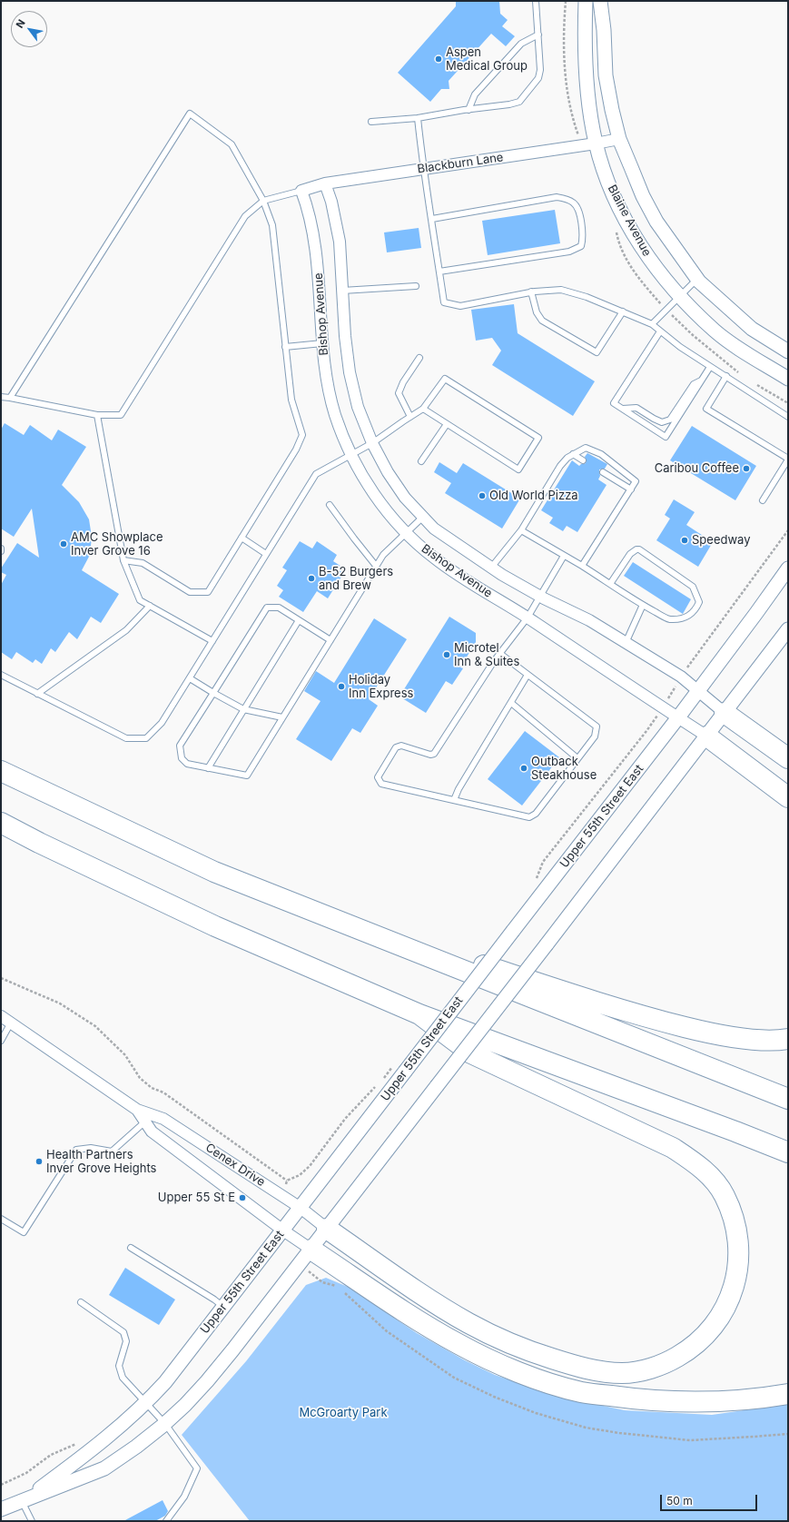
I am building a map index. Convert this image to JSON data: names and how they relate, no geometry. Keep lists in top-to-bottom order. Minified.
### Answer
{"streets":{"street":["Blackburn Lane","Blaine Avenue","Bishop Avenue","Upper 55th Street East","Cenex Drive"]},"crossings":[["Blackburn Lane","Blaine Avenue"],["Blackburn Lane","Bishop Avenue"],["Bishop Avenue","Upper 55th Street East"],["Upper 55th Street East","Cenex Drive"]],"parks":["McGroarty Park"],"places":["Aspen Medical Group","Caribou Coffee","Old World Pizza","Speedway","AMC Showplace Inver Grove 16","B-52 Burgers and Brew","Microtel Inn & Suites","Holiday Inn Express","Outback Steakhouse","Health Partners Inver Grove Heights","Upper 55 St E"],"scale_bar":"50 m","north":"top left"}
